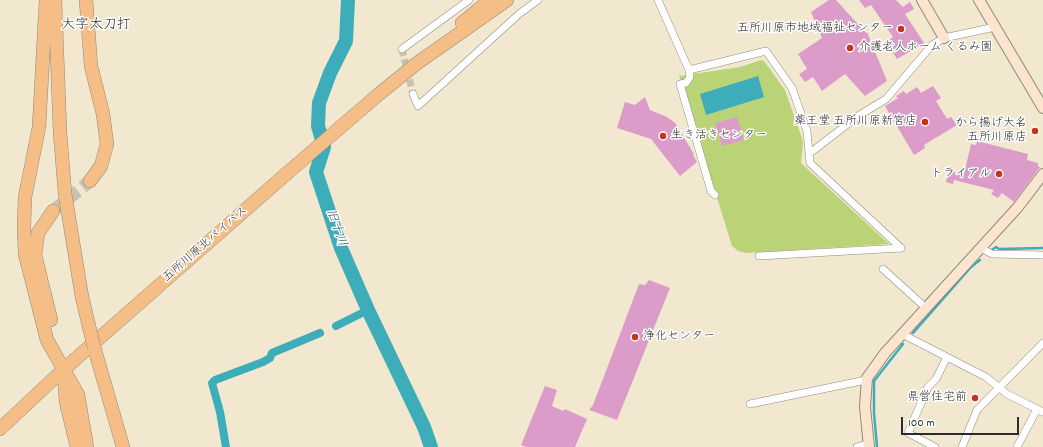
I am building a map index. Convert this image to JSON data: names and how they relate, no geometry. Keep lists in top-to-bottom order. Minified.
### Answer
{"streets":{"highway":["五所川原北バイパス"]},"districts":["大字太刀打"],"water":["旧十川"],"places":["五所川原市地域福祉センター","介護老人ホーム くるみ園","薬王堂 五所川原新宮店","から揚げ大名 五所川原店","生き活きセンター","トライアル","浄化センター","県営住宅前"],"scale_bar":"100 m"}
